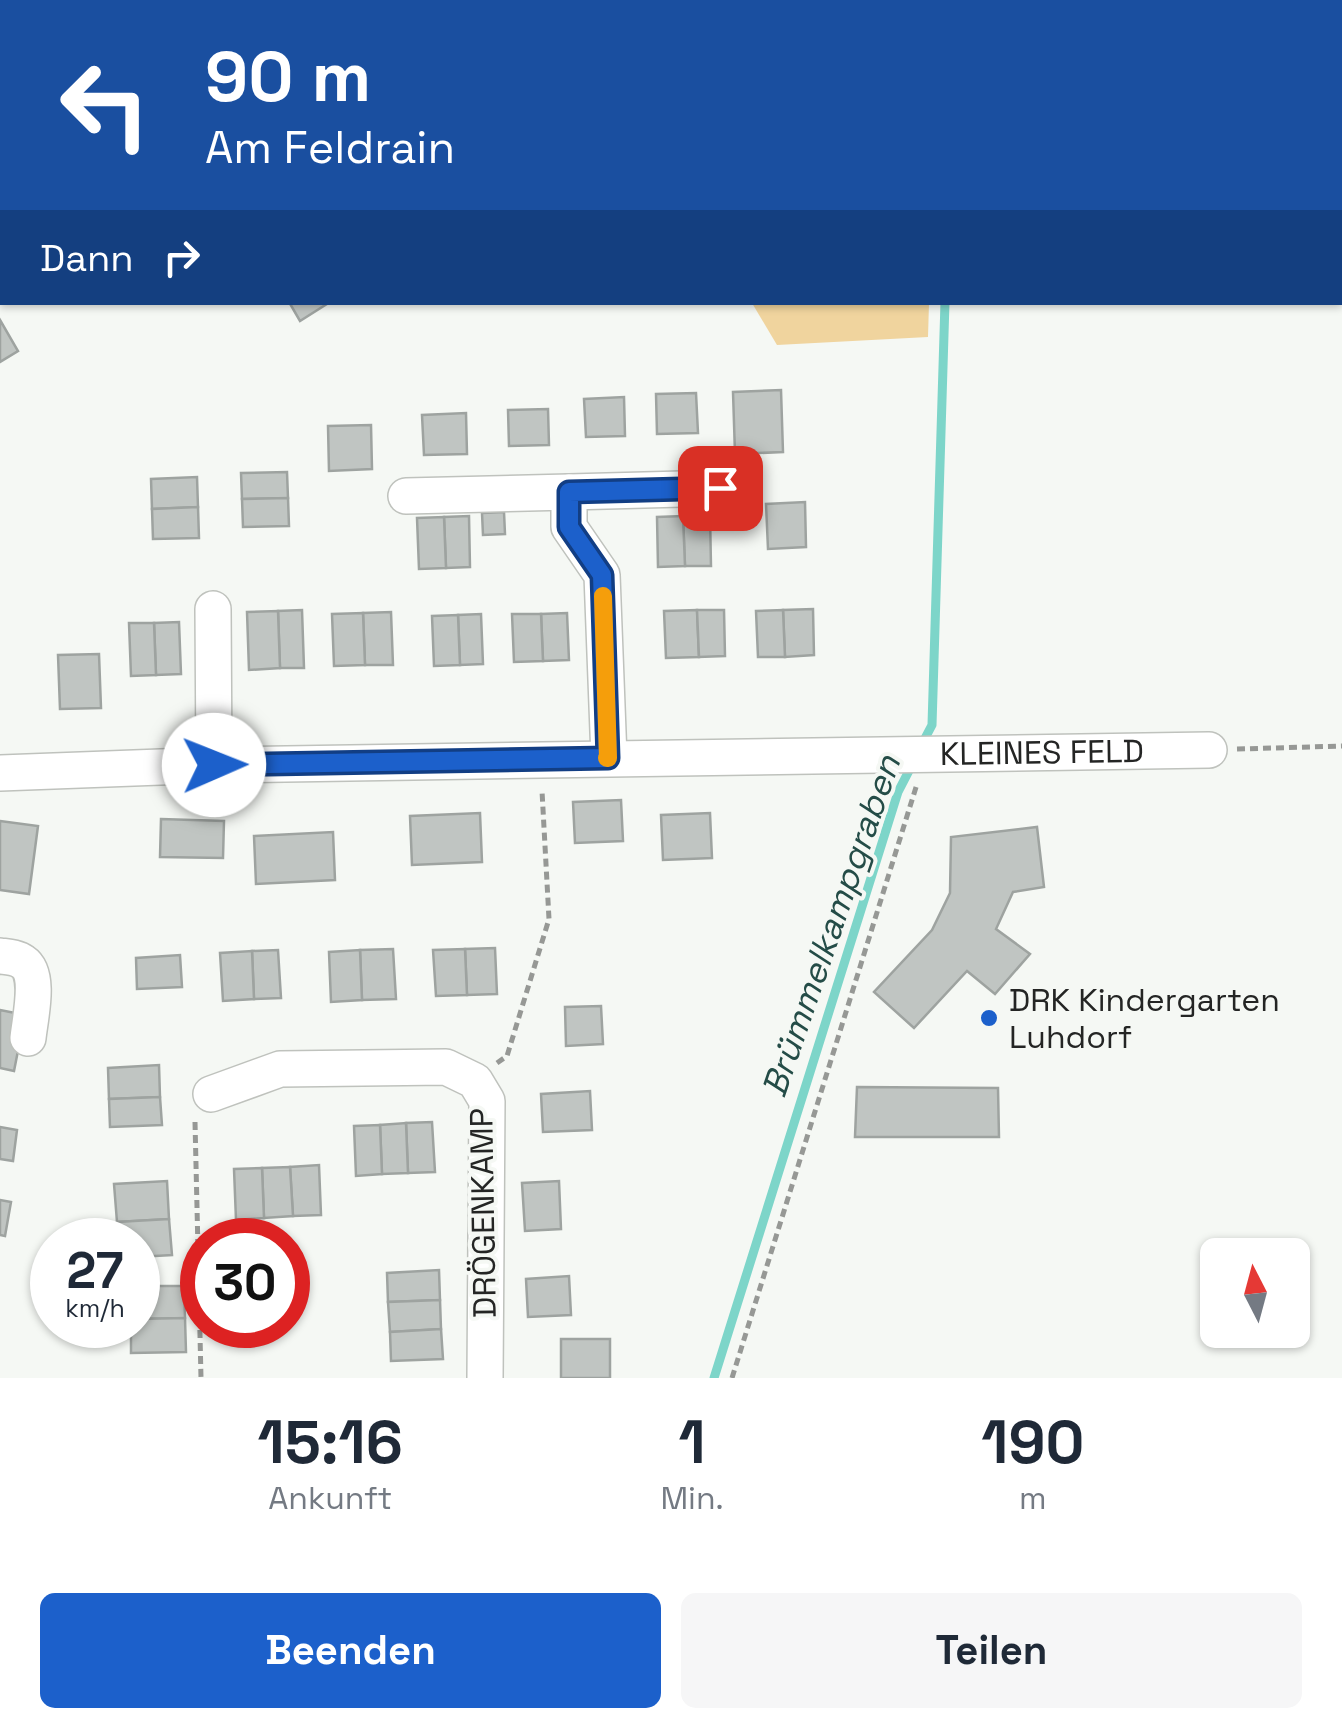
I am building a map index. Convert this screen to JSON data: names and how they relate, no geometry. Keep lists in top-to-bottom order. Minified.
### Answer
{"streets":{"street":["KLEINES FELD","DRÖGENKAMP"]},"water":["Brümmelkampgraben"],"places":["DRK Kindergarten Luhdorf"],"north":"top","page":{"turn":["90 m","Am Feldrain"],"then":"Dann","speed":"27 km/h","limit":"30","eta":["15:16","Ankunft","1","Min.","190","m"],"buttons":["Beenden","Teilen"]}}
